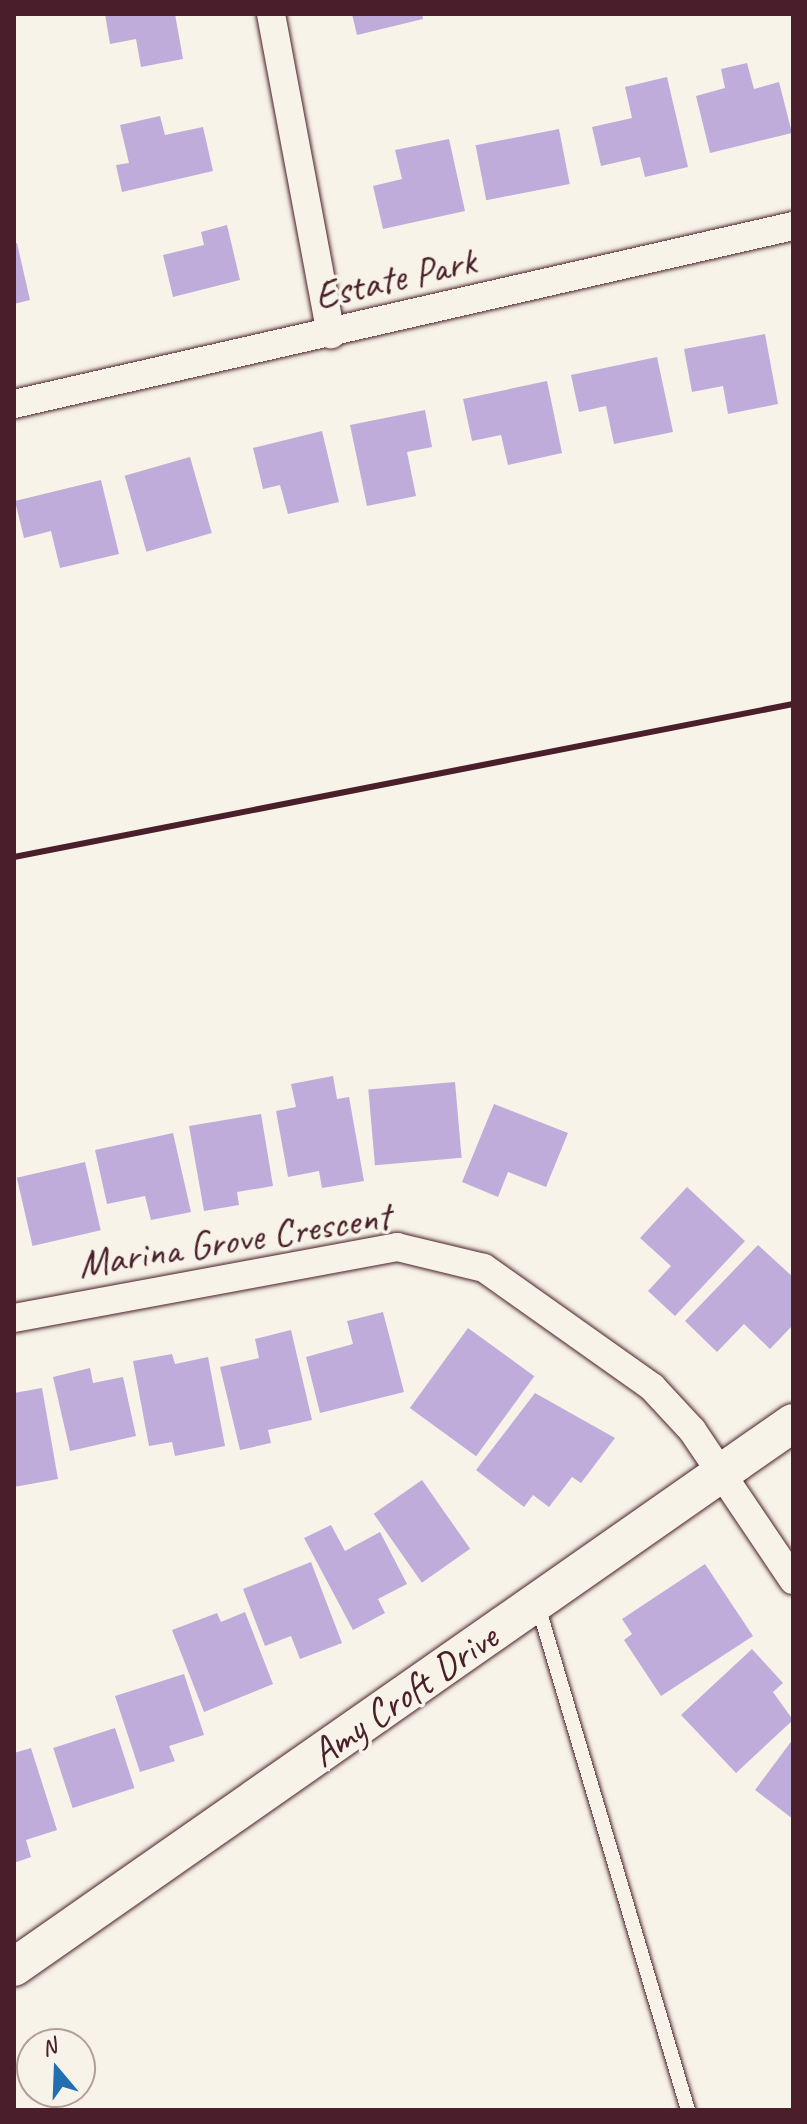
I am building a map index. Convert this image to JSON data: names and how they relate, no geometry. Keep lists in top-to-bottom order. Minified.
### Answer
{"streets":{"street":["Estate Park","Marina Grove Crescent","Amy Croft Drive"]},"crossings":[["Marina Grove Crescent","Amy Croft Drive"]],"north":"top"}
